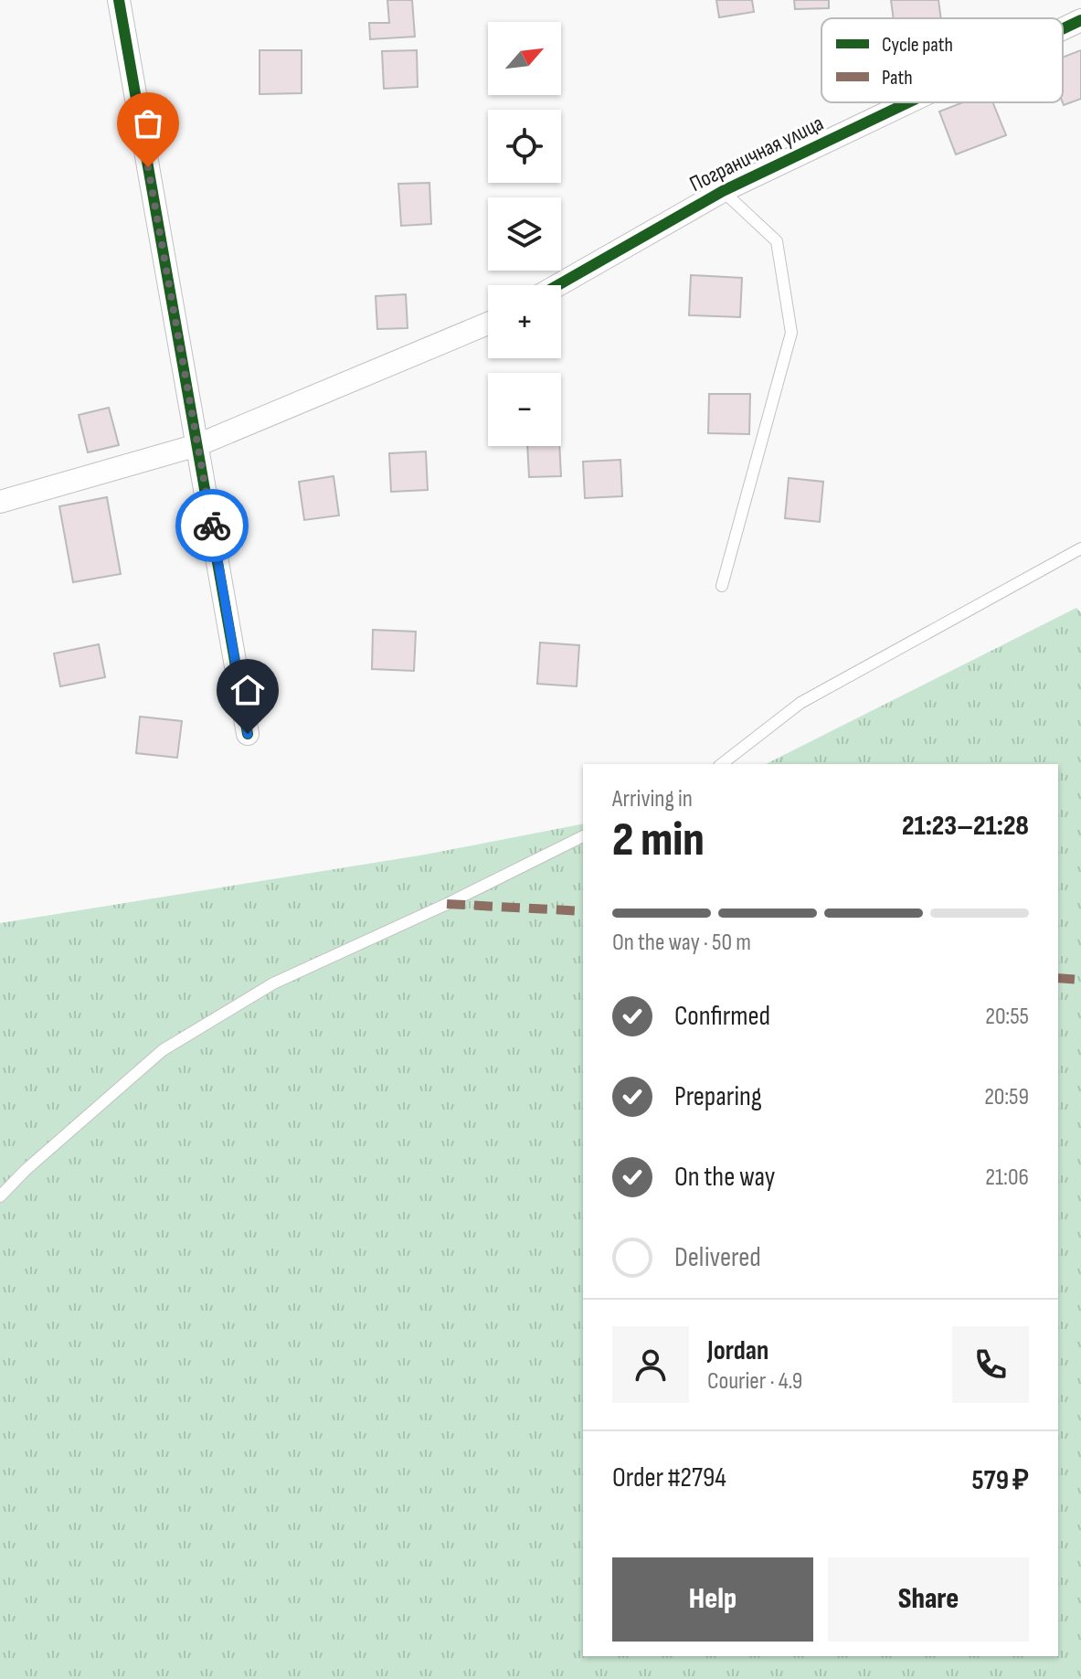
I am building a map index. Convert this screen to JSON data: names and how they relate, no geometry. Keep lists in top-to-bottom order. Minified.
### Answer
{"streets":{"street":["Пограничная улица"]},"legend":["Cycle path","Path"],"north":"top right","page":{"map_buttons":["+","−"],"heading":["2 min","Arriving in","21:23–21:28"],"panel":["Jordan","Courier · 4.9","Order #2794","579 ₽"],"bar":"On the way · 50 m","list":[["Confirmed","20:55"],["Preparing","20:59"],["On the way","21:06"],"Delivered"],"buttons":["Help","Share"]}}
